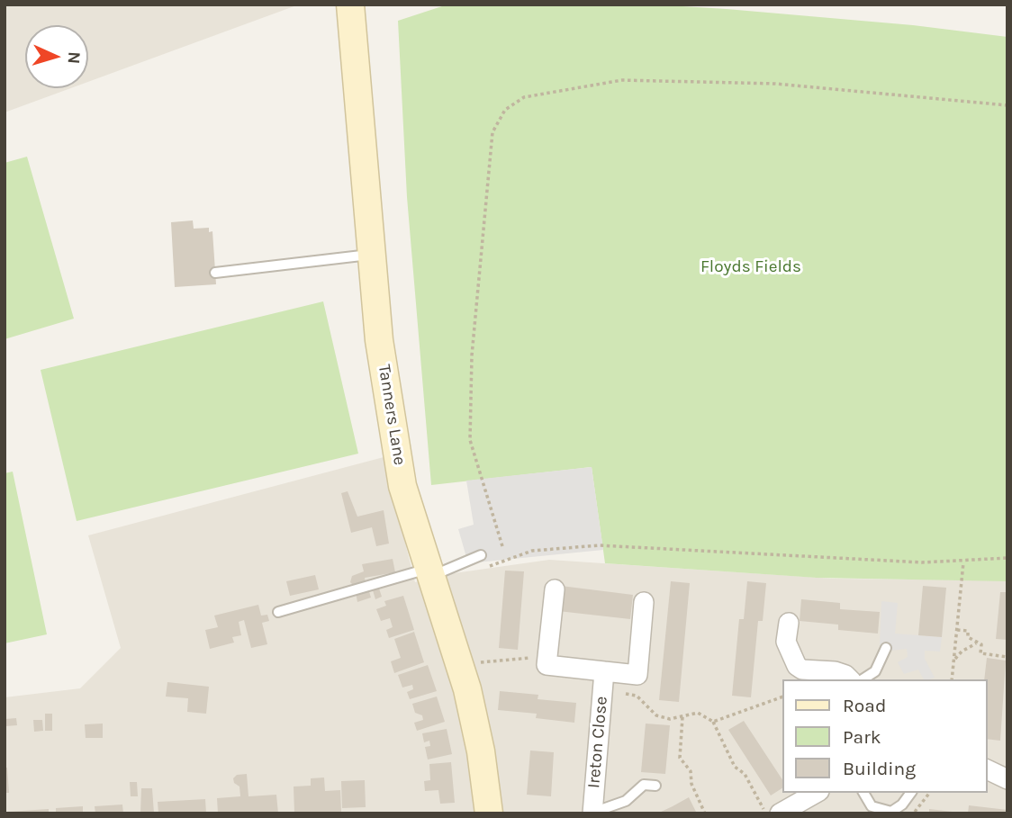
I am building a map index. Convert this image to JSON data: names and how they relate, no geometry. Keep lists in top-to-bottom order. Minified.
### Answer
{"streets":{"main road":["Tanners Lane"],"street":["Ireton Close"]},"parks":["Floyds Fields"],"legend":["Road","Park","Building"],"north":"right"}
